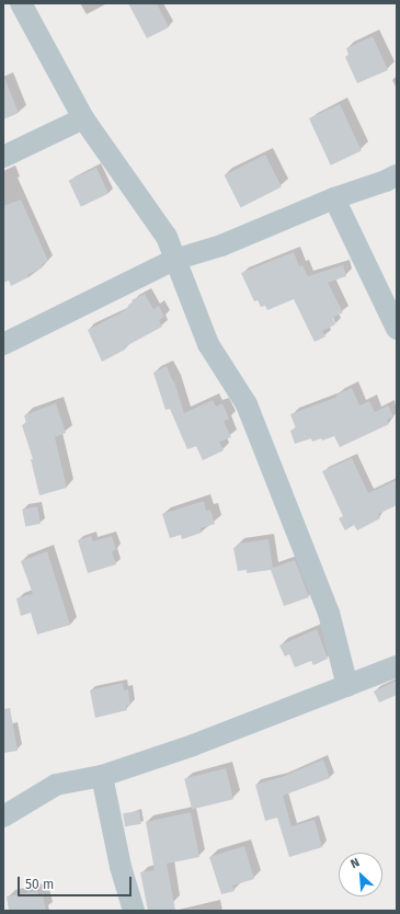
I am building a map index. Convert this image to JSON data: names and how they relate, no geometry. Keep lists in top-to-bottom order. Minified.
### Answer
{"scale_bar":"50 m","north":"top left"}
